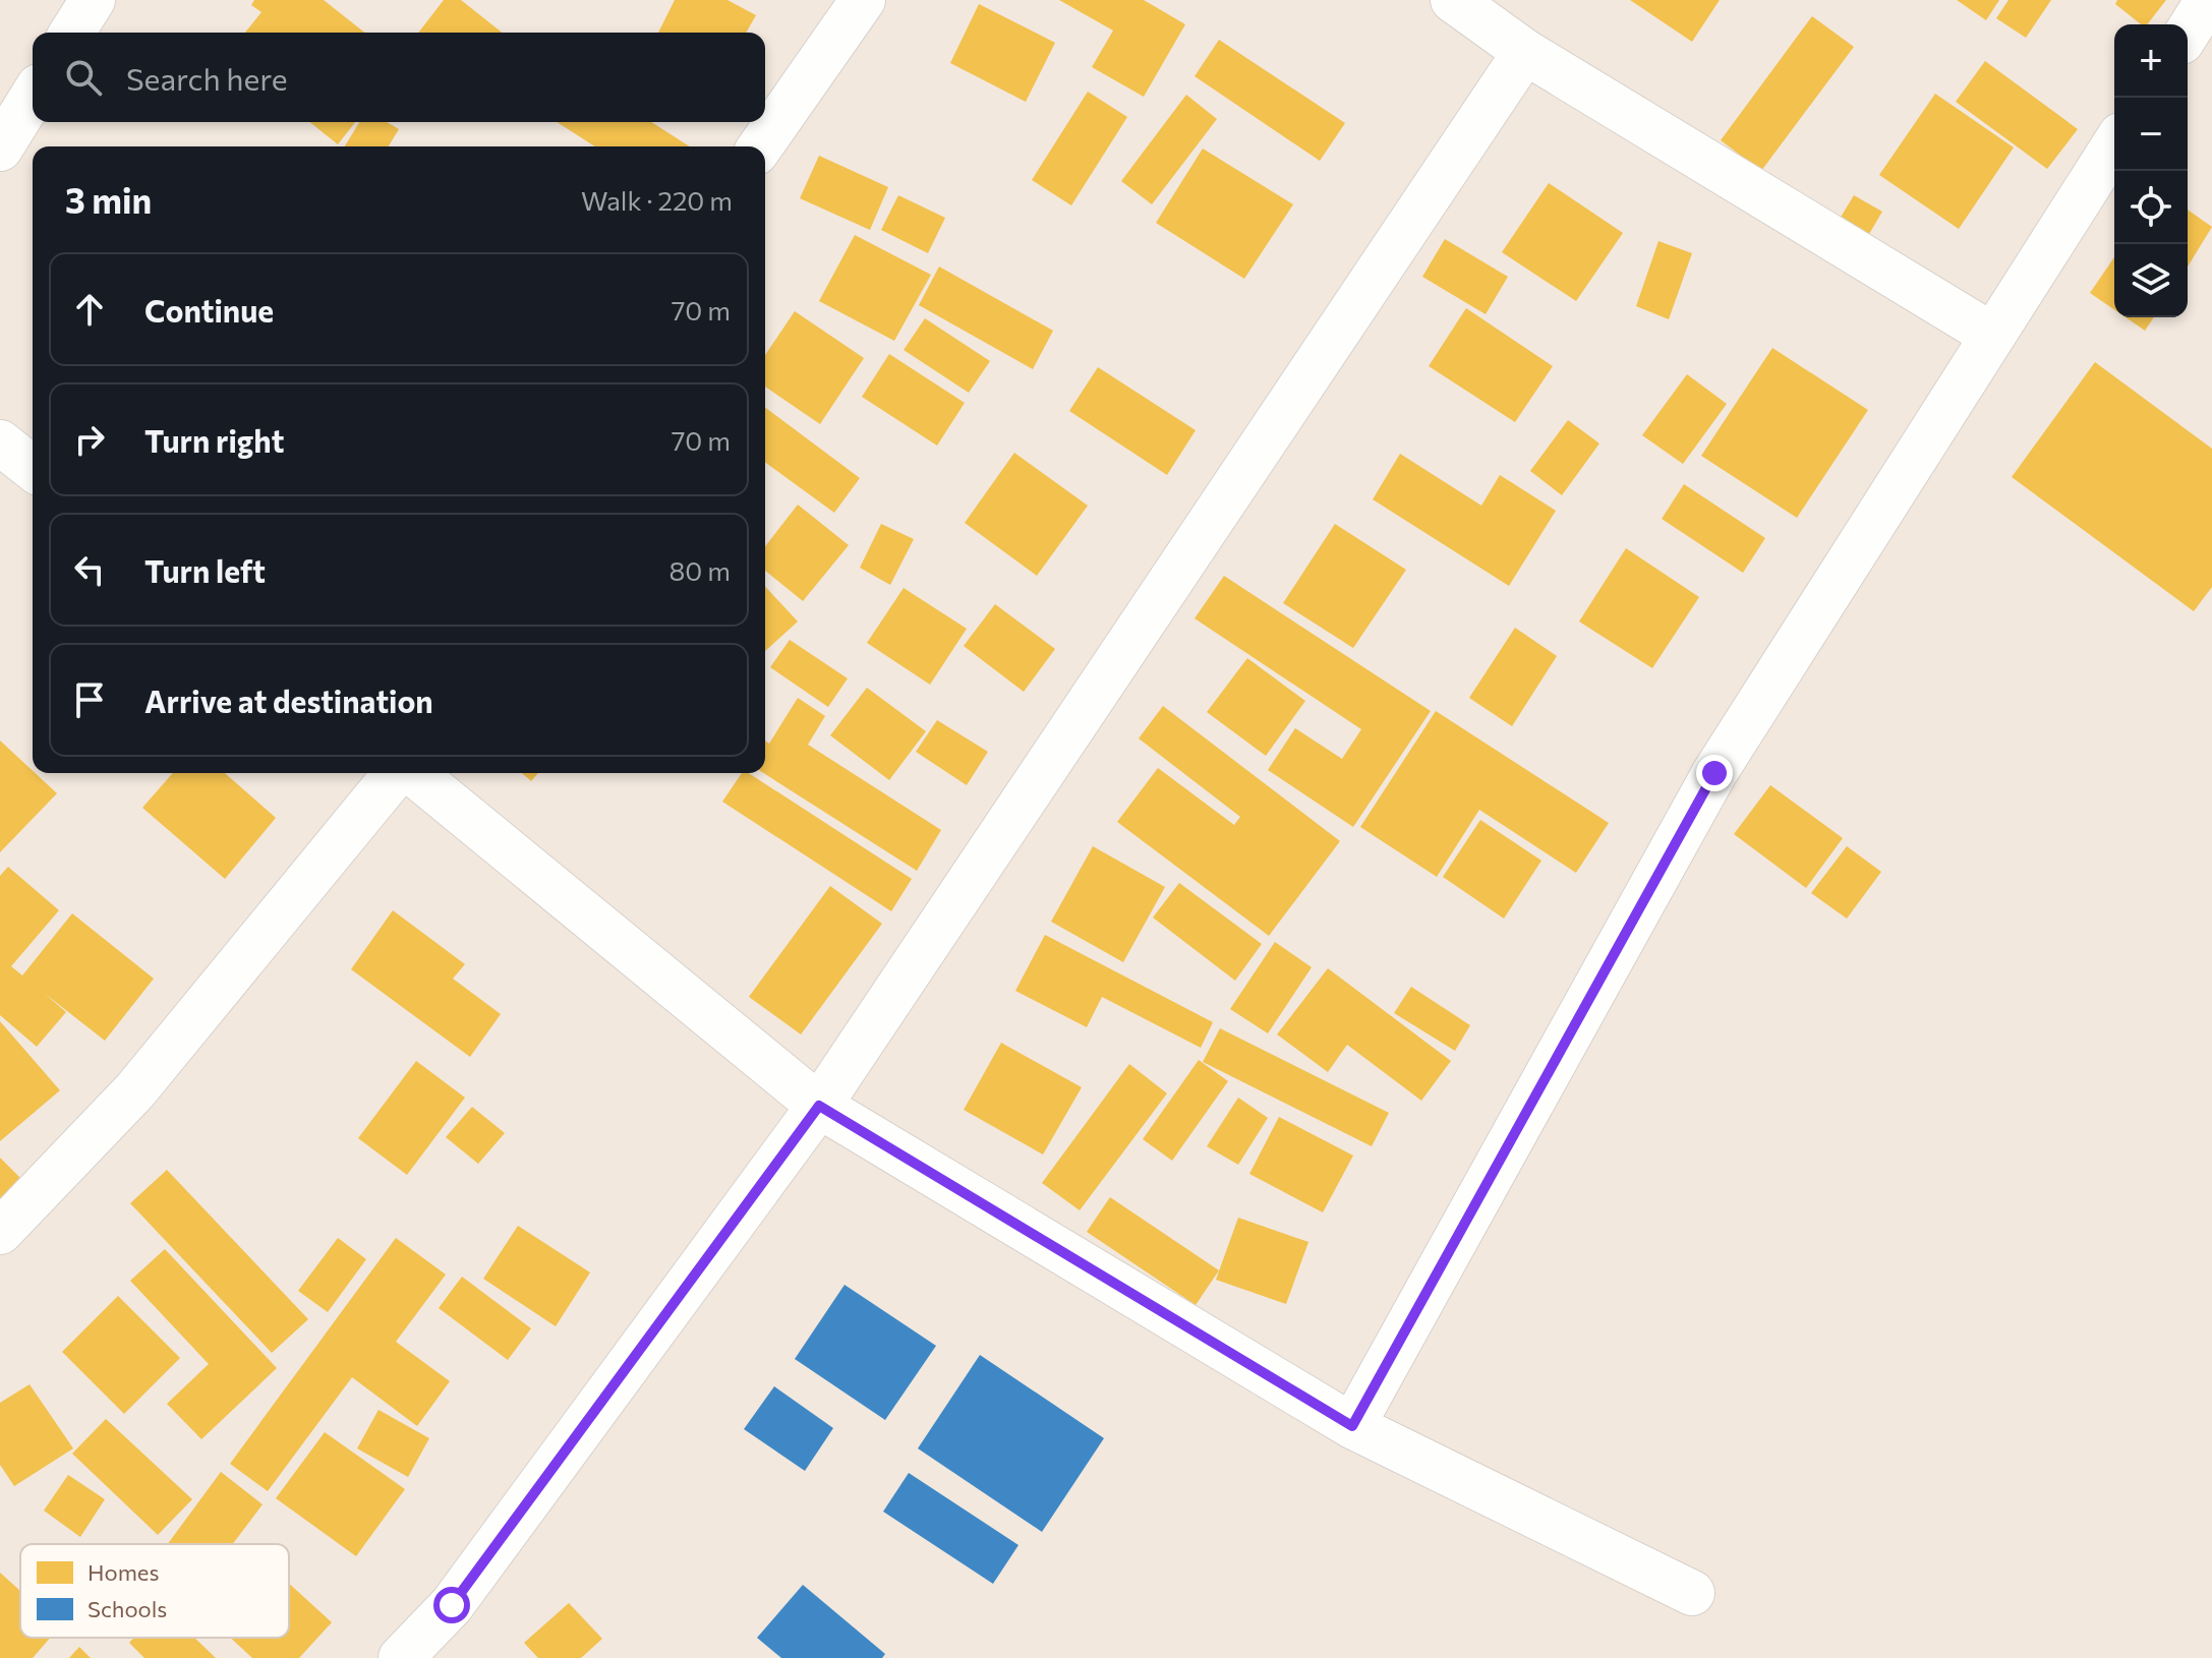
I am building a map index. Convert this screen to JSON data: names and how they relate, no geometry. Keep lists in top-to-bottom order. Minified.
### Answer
{"legend":["Homes","Schools"],"page":{"map_buttons":["+","−"],"search":"Search here","heading":["3 min","Walk · 220 m"],"list":[["Continue","70 m"],["Turn right","70 m"],["Turn left","80 m"],"Arrive at destination"]}}
